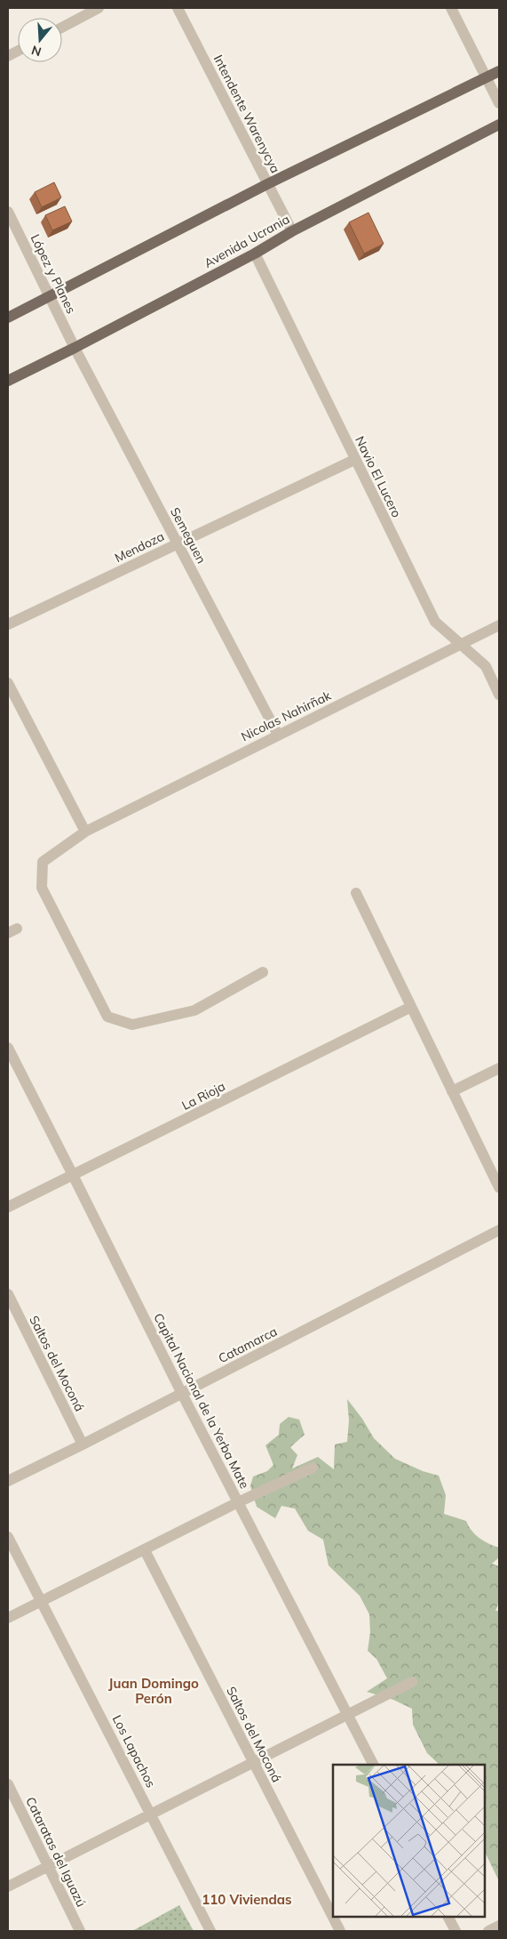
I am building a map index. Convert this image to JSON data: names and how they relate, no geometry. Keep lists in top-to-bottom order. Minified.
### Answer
{"streets":{"main road":["Avenida Ucrania"],"street":["Intendente Warenycya","López y Planes","Navio El Lucero","Semeguen","Mendoza","Nicolas Nahirñak","La Rioja","Catamarca","Saltos del Moconá","Capital Nacional de la Yerba Mate","Los Lapachos","Cataratas del Iguazú"]},"crossings":[["Intendente Warenycya","Avenida Ucrania"],["Avenida Ucrania","López y Planes"],["Avenida Ucrania","Navio El Lucero"],["Avenida Ucrania","Semeguen"],["López y Planes","Semeguen"],["Navio El Lucero","Mendoza"],["Navio El Lucero","Nicolas Nahirñak"],["Semeguen","Mendoza"],["Semeguen","Nicolas Nahirñak"],["La Rioja","Capital Nacional de la Yerba Mate"],["Catamarca","Saltos del Moconá"],["Catamarca","Capital Nacional de la Yerba Mate"]],"districts":["Juan Domingo Perón","110 Viviendas"],"north":"bottom"}
